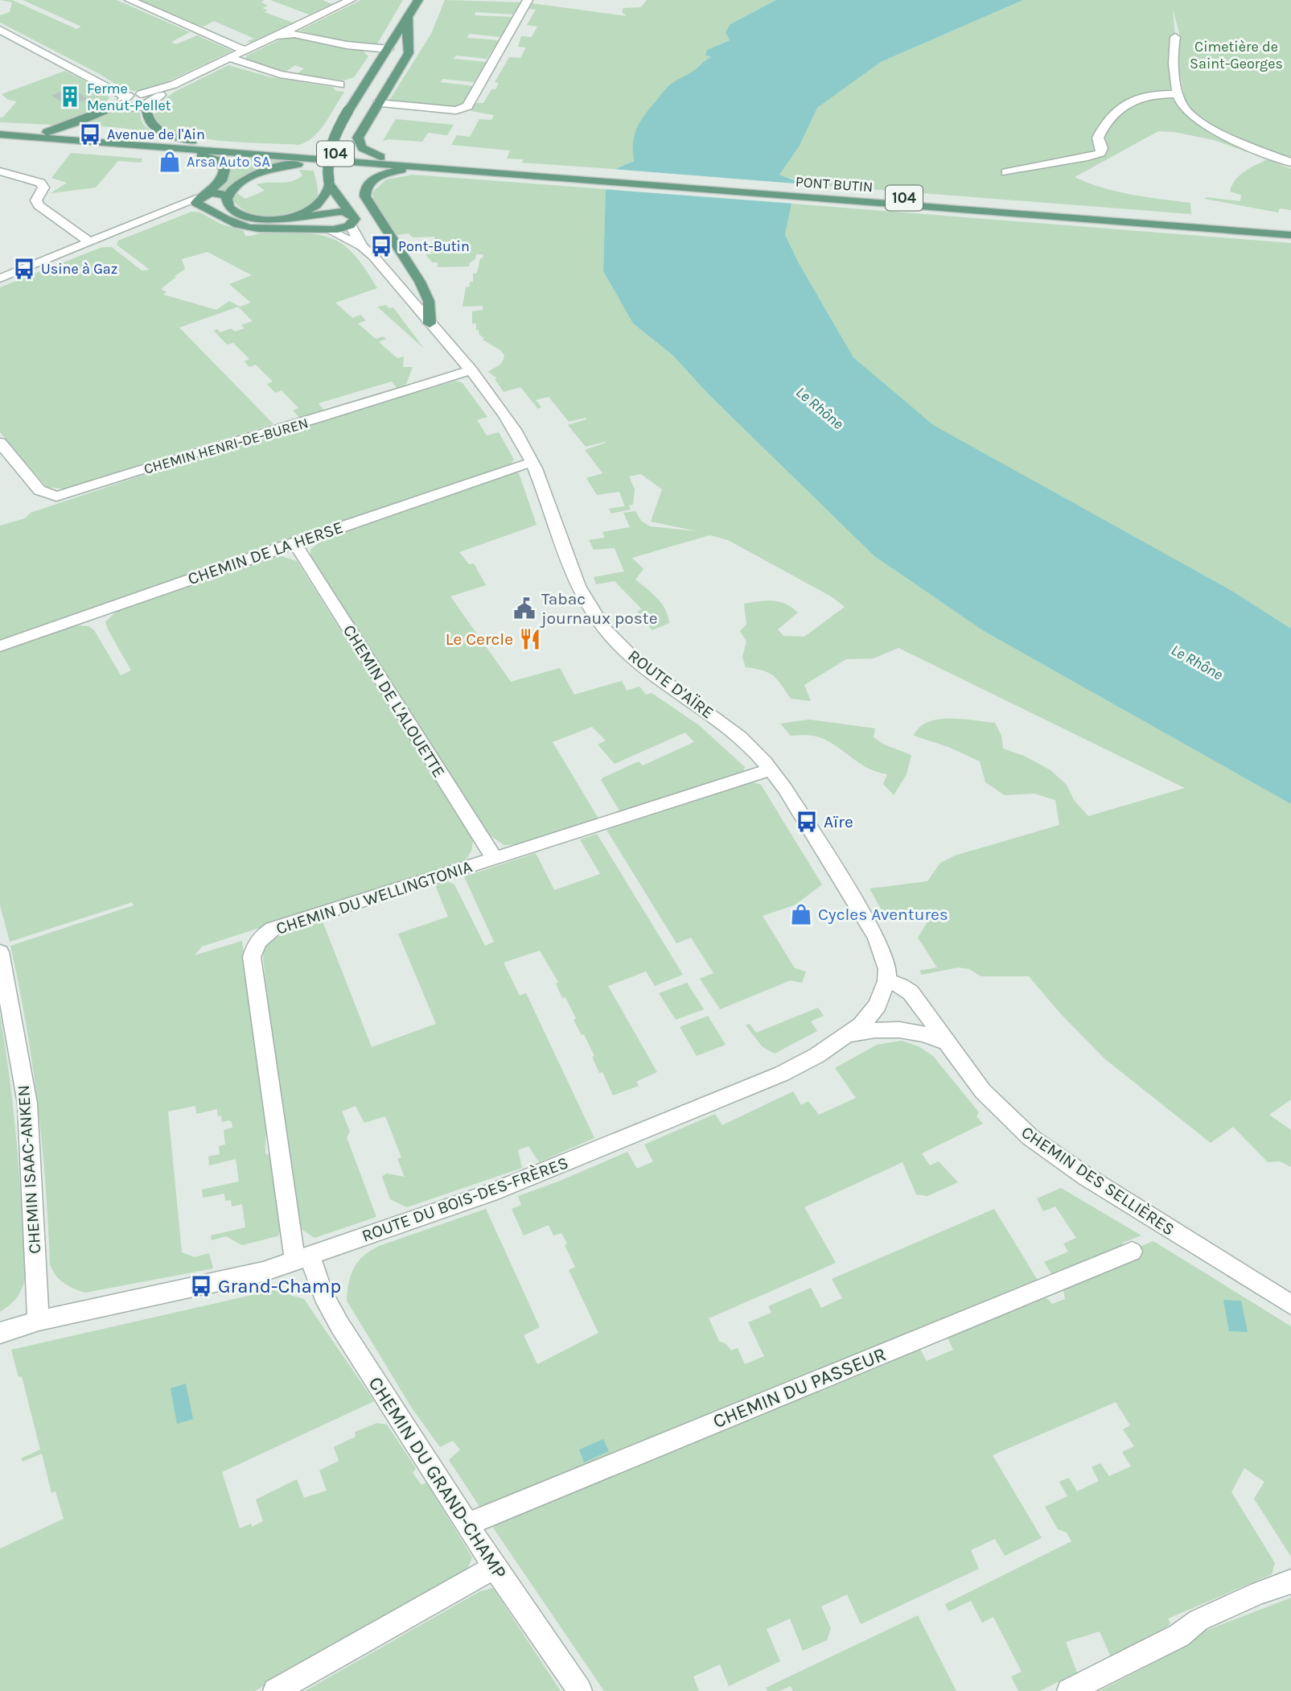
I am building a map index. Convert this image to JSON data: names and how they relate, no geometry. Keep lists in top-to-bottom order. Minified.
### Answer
{"streets":{"main road":["104","PONT BUTIN","ROUTE D'AÏRE"],"street":["CHEMIN HENRI-DE-BUREN","CHEMIN DE LA HERSE","CHEMIN DE L'ALOUETTE","CHEMIN DU WELLINGTONIA","CHEMIN ISAAC-ANKEN","CHEMIN DES SELLIÈRES","ROUTE DU BOIS-DES-FRÈRES","CHEMIN DU PASSEUR","CHEMIN DU GRAND-CHAMP"]},"crossings":[["104","PONT BUTIN"],["CHEMIN HENRI-DE-BUREN","ROUTE D'AÏRE"],["CHEMIN DE LA HERSE","ROUTE D'AÏRE"],["CHEMIN DE LA HERSE","CHEMIN DE L'ALOUETTE"],["ROUTE D'AÏRE","CHEMIN DU WELLINGTONIA"],["ROUTE D'AÏRE","CHEMIN DES SELLIÈRES"],["ROUTE D'AÏRE","ROUTE DU BOIS-DES-FRÈRES"],["CHEMIN DE L'ALOUETTE","CHEMIN DU WELLINGTONIA"],["CHEMIN DU WELLINGTONIA","ROUTE DU BOIS-DES-FRÈRES"],["CHEMIN DU WELLINGTONIA","CHEMIN DU GRAND-CHAMP"],["CHEMIN ISAAC-ANKEN","ROUTE DU BOIS-DES-FRÈRES"],["CHEMIN DES SELLIÈRES","ROUTE DU BOIS-DES-FRÈRES"],["ROUTE DU BOIS-DES-FRÈRES","CHEMIN DU GRAND-CHAMP"],["CHEMIN DU PASSEUR","CHEMIN DU GRAND-CHAMP"]],"water":["Le Rhône"],"parks":["Cimetière de Saint-Georges"],"places":{"building":["Ferme Menut-Pellet"],"bus stop":["Avenue de l'Ain","Pont-Butin","Usine à Gaz","Aïre","Grand-Champ"],"shop":["Arsa Auto SA","Cycles Aventures"],"public building":["Tabac journaux poste"],"restaurant":["Le Cercle"]}}
